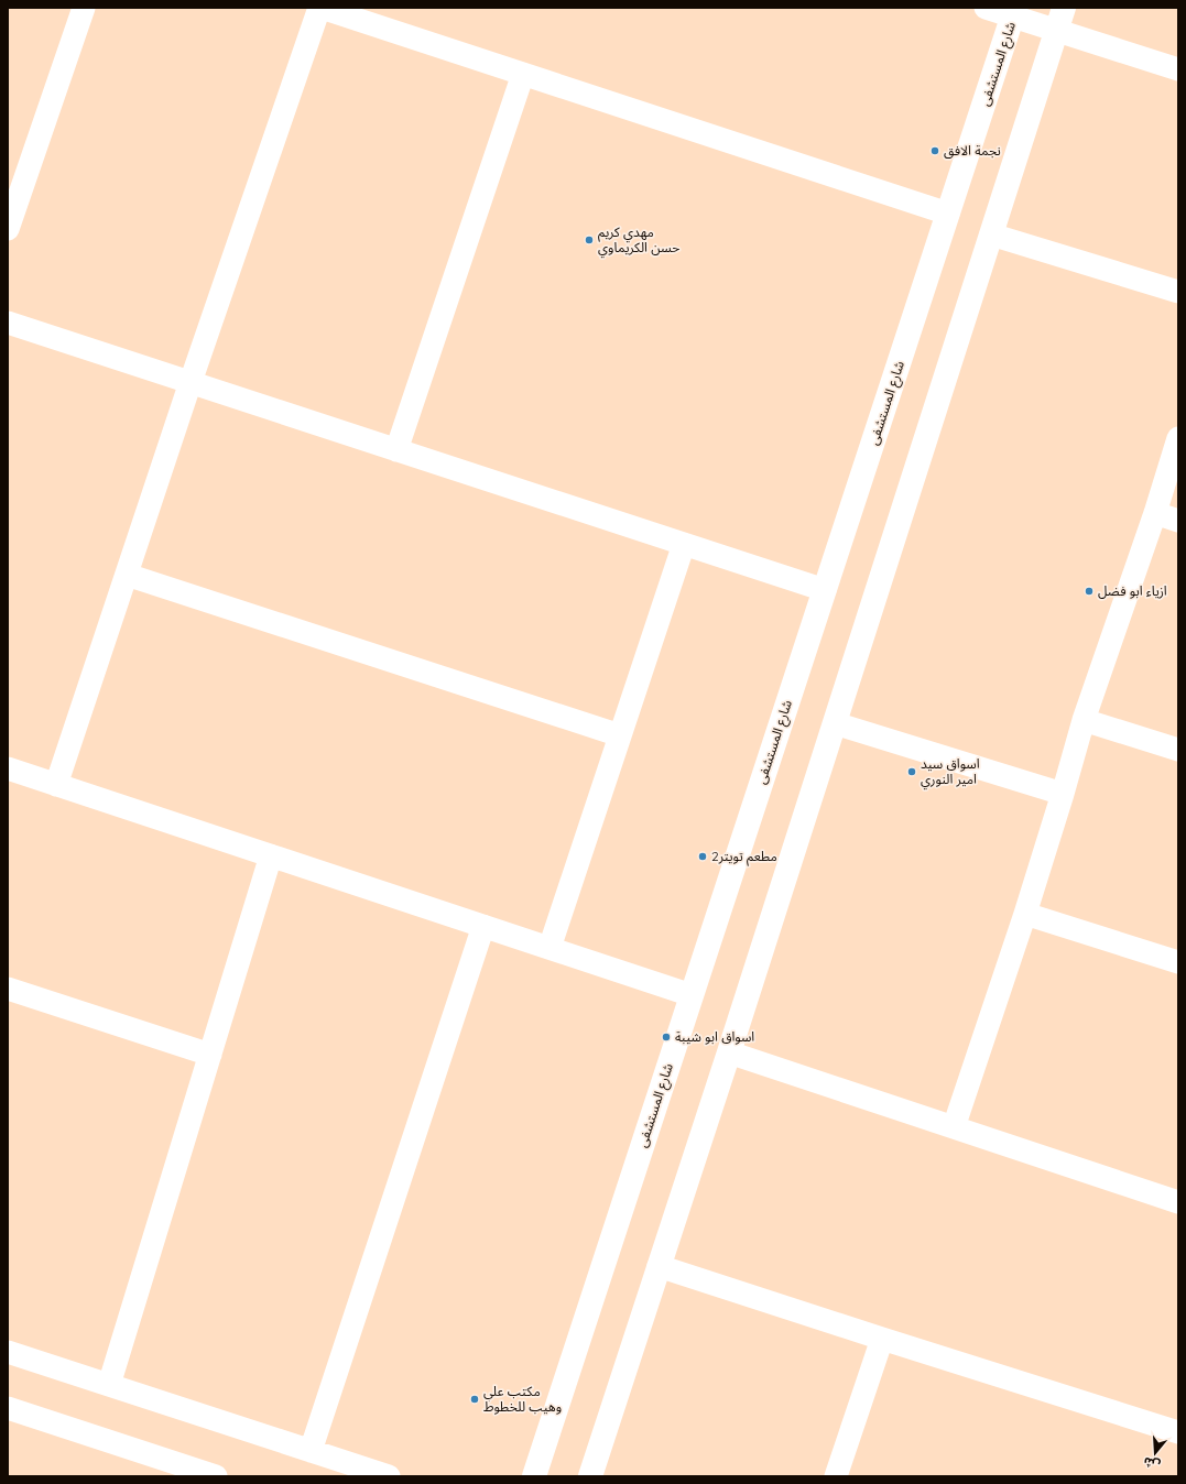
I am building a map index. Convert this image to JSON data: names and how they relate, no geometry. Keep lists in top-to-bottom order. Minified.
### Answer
{"streets":{"street":["شارع المستشفى"]},"places":["نجمة الافق","مهدي كريم حسن الكريماوي","ازياء ابو فضل","اسواق سيد امير النوري","مطعم تويتر2","اسواق ابو شيبة","مكتب علي وهيب للخطوط"],"north":"bottom"}
